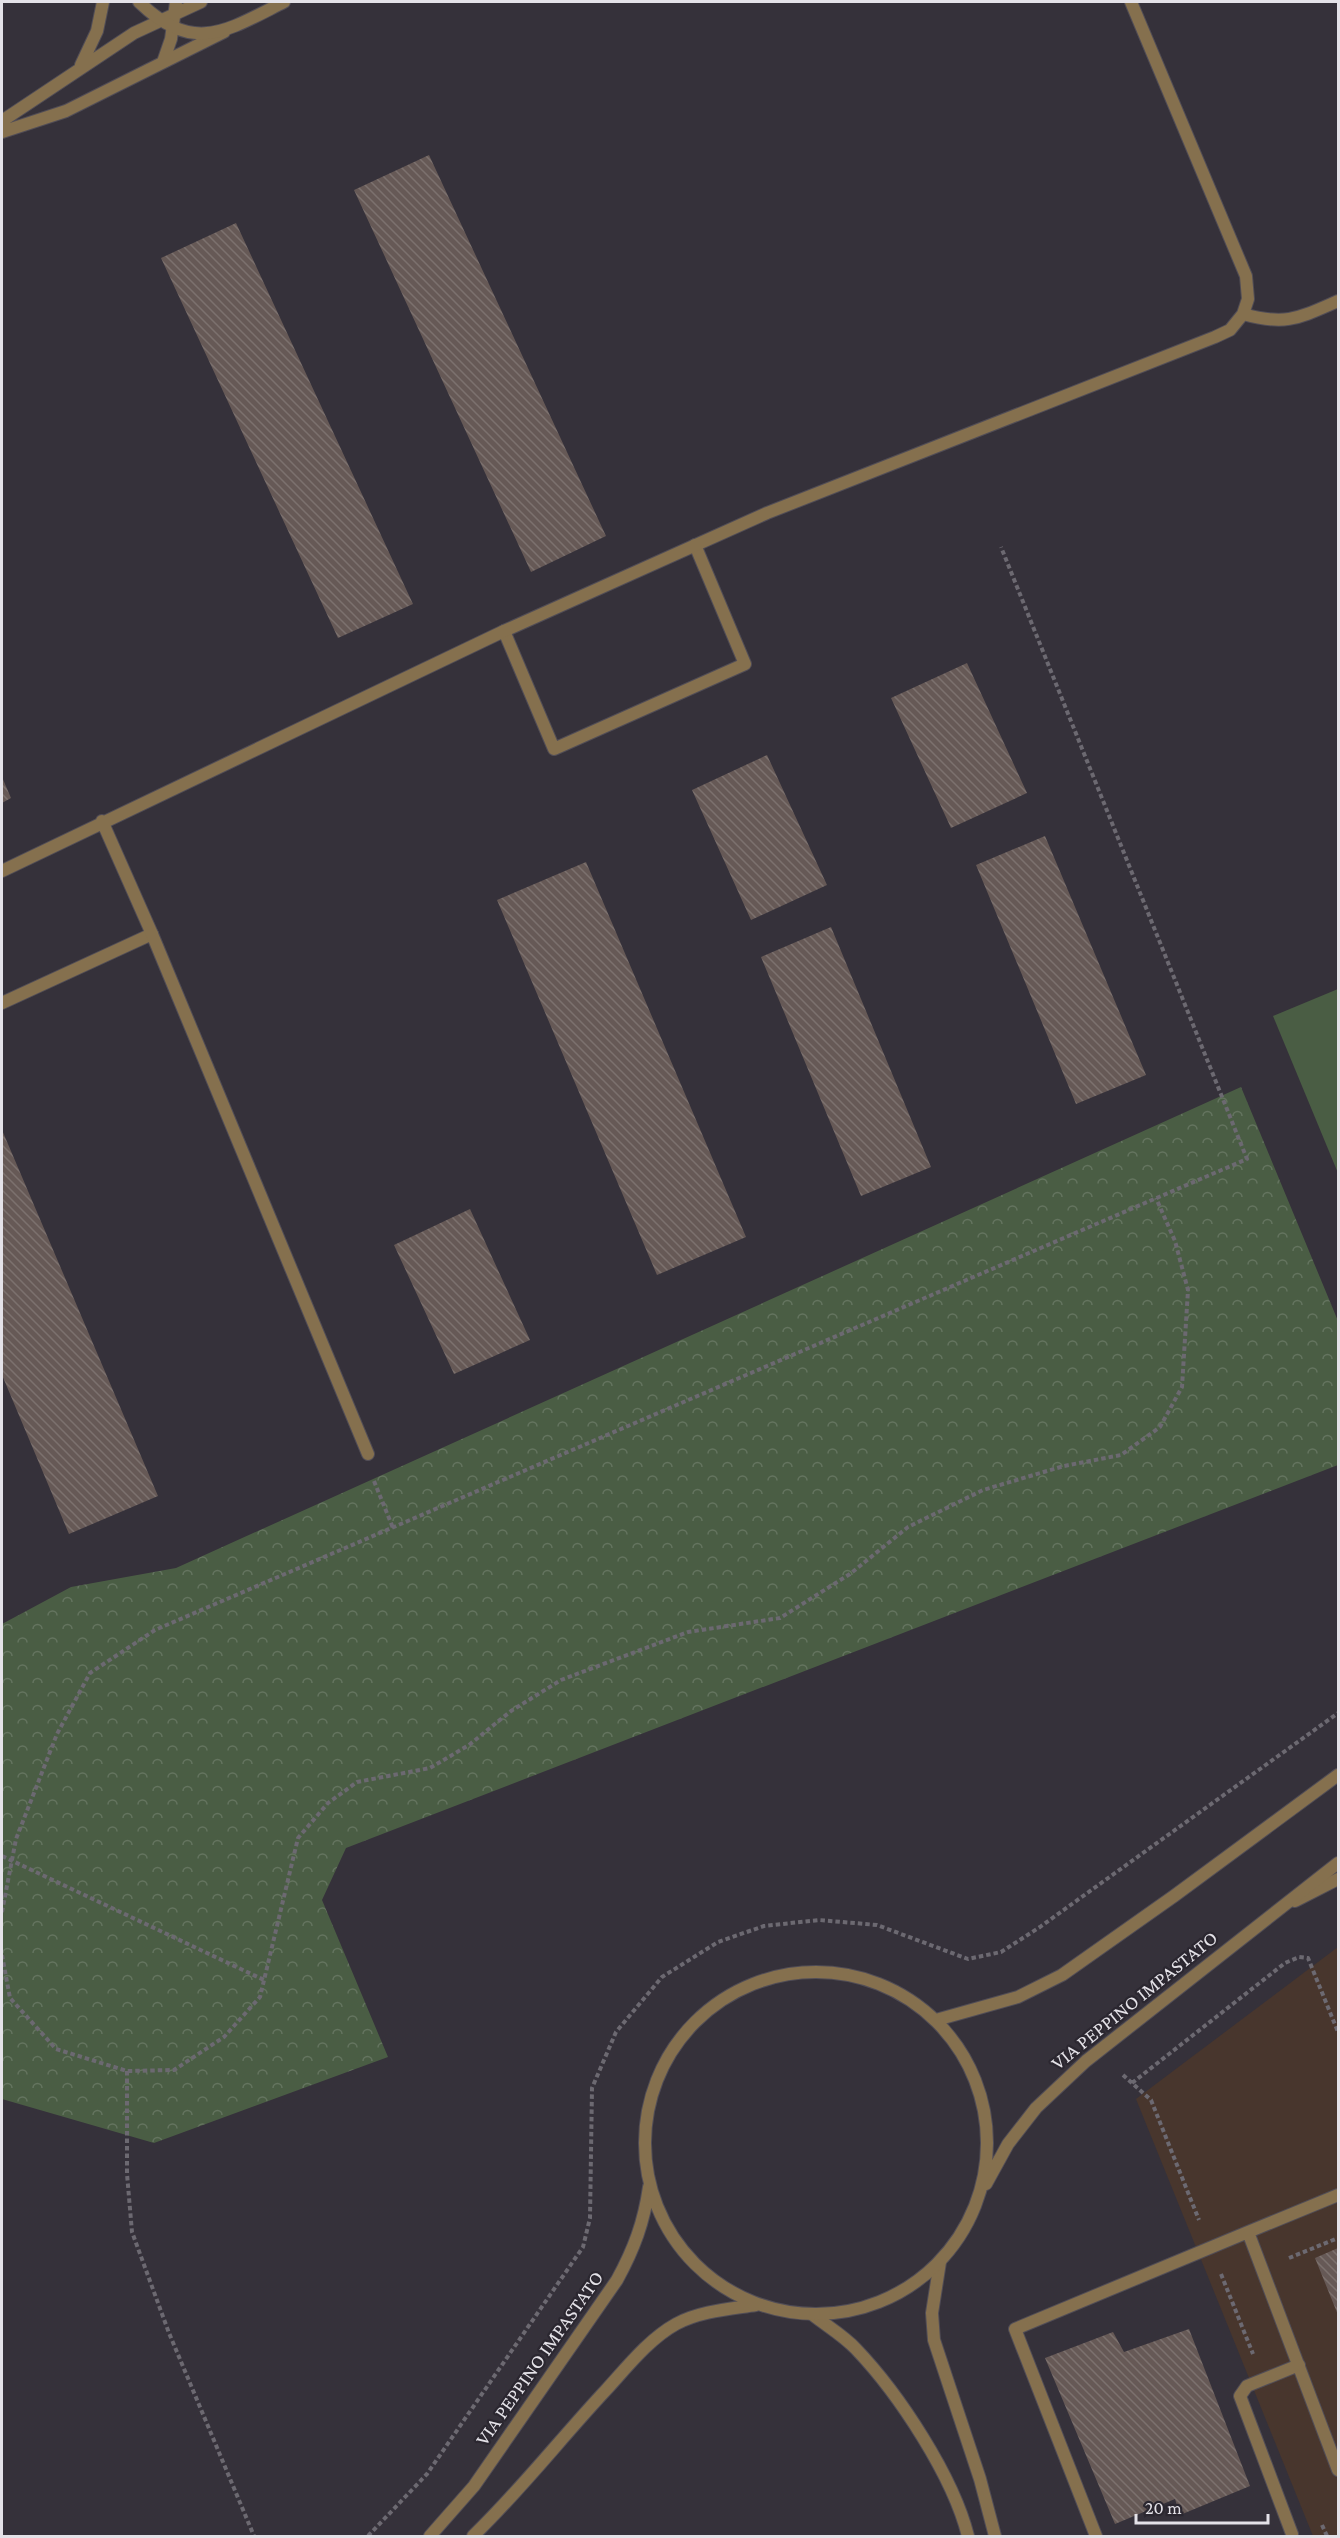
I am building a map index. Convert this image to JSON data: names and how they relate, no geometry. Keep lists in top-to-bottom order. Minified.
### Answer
{"streets":{"street":["VIA PEPPINO IMPASTATO"]},"scale_bar":"20 m"}
